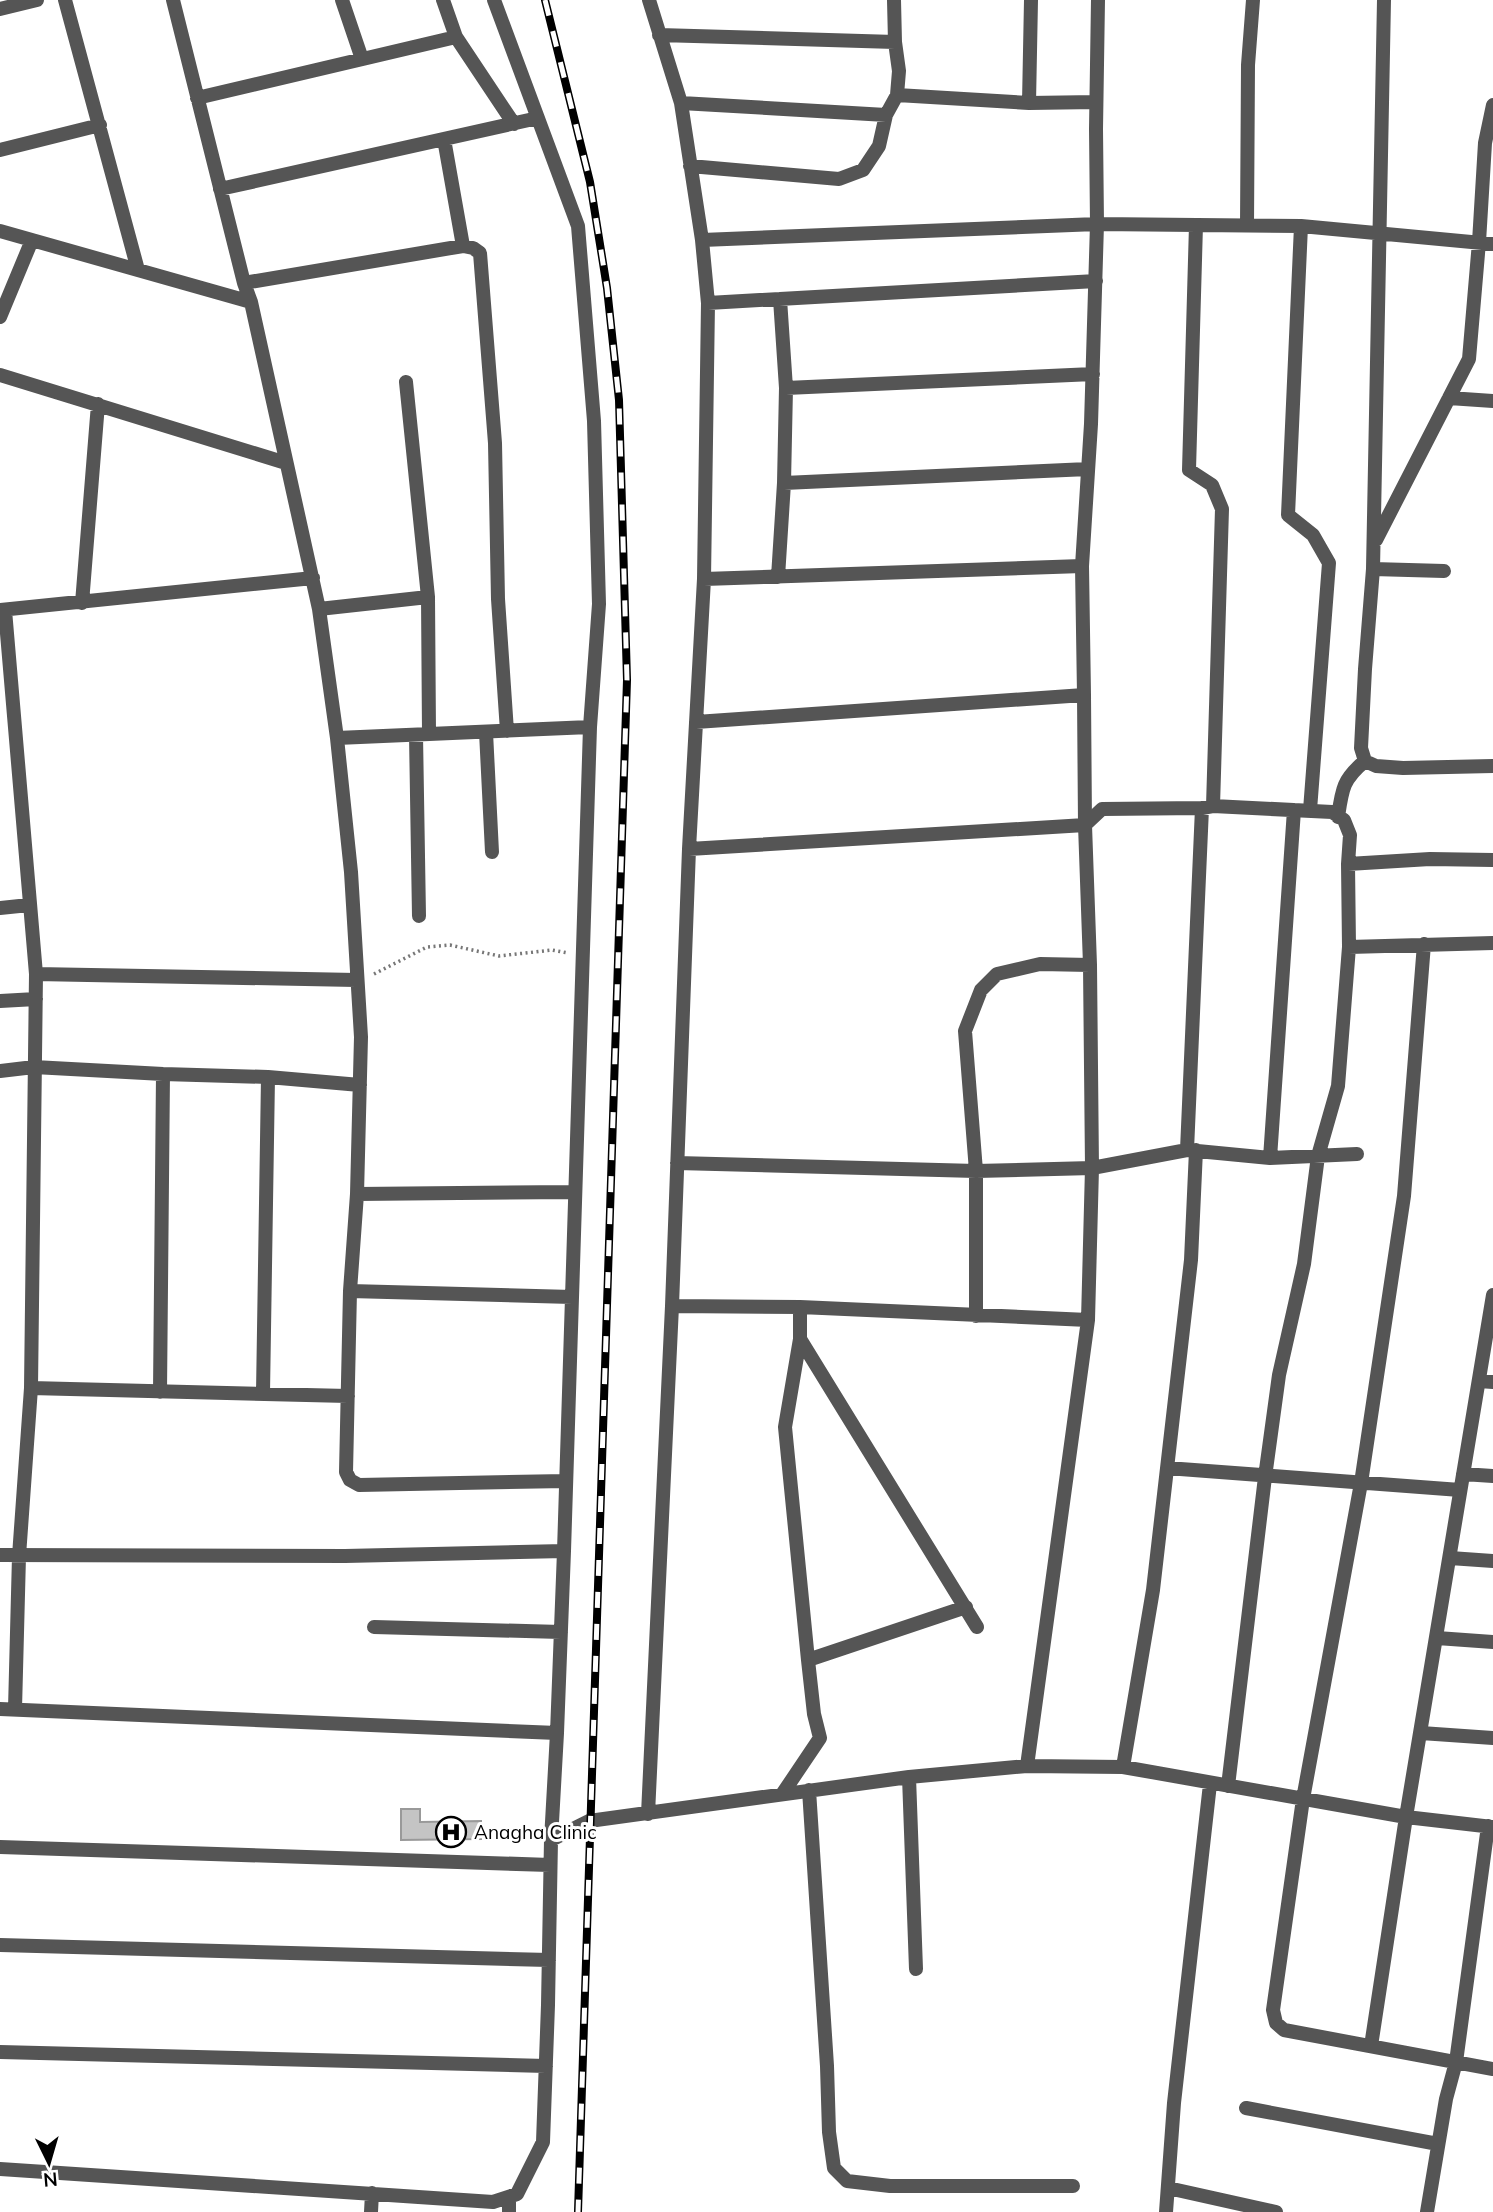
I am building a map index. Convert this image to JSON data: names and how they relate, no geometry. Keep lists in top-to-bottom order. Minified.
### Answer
{"places":{"hospital":["Anagha Clinic"]},"north":"bottom"}
